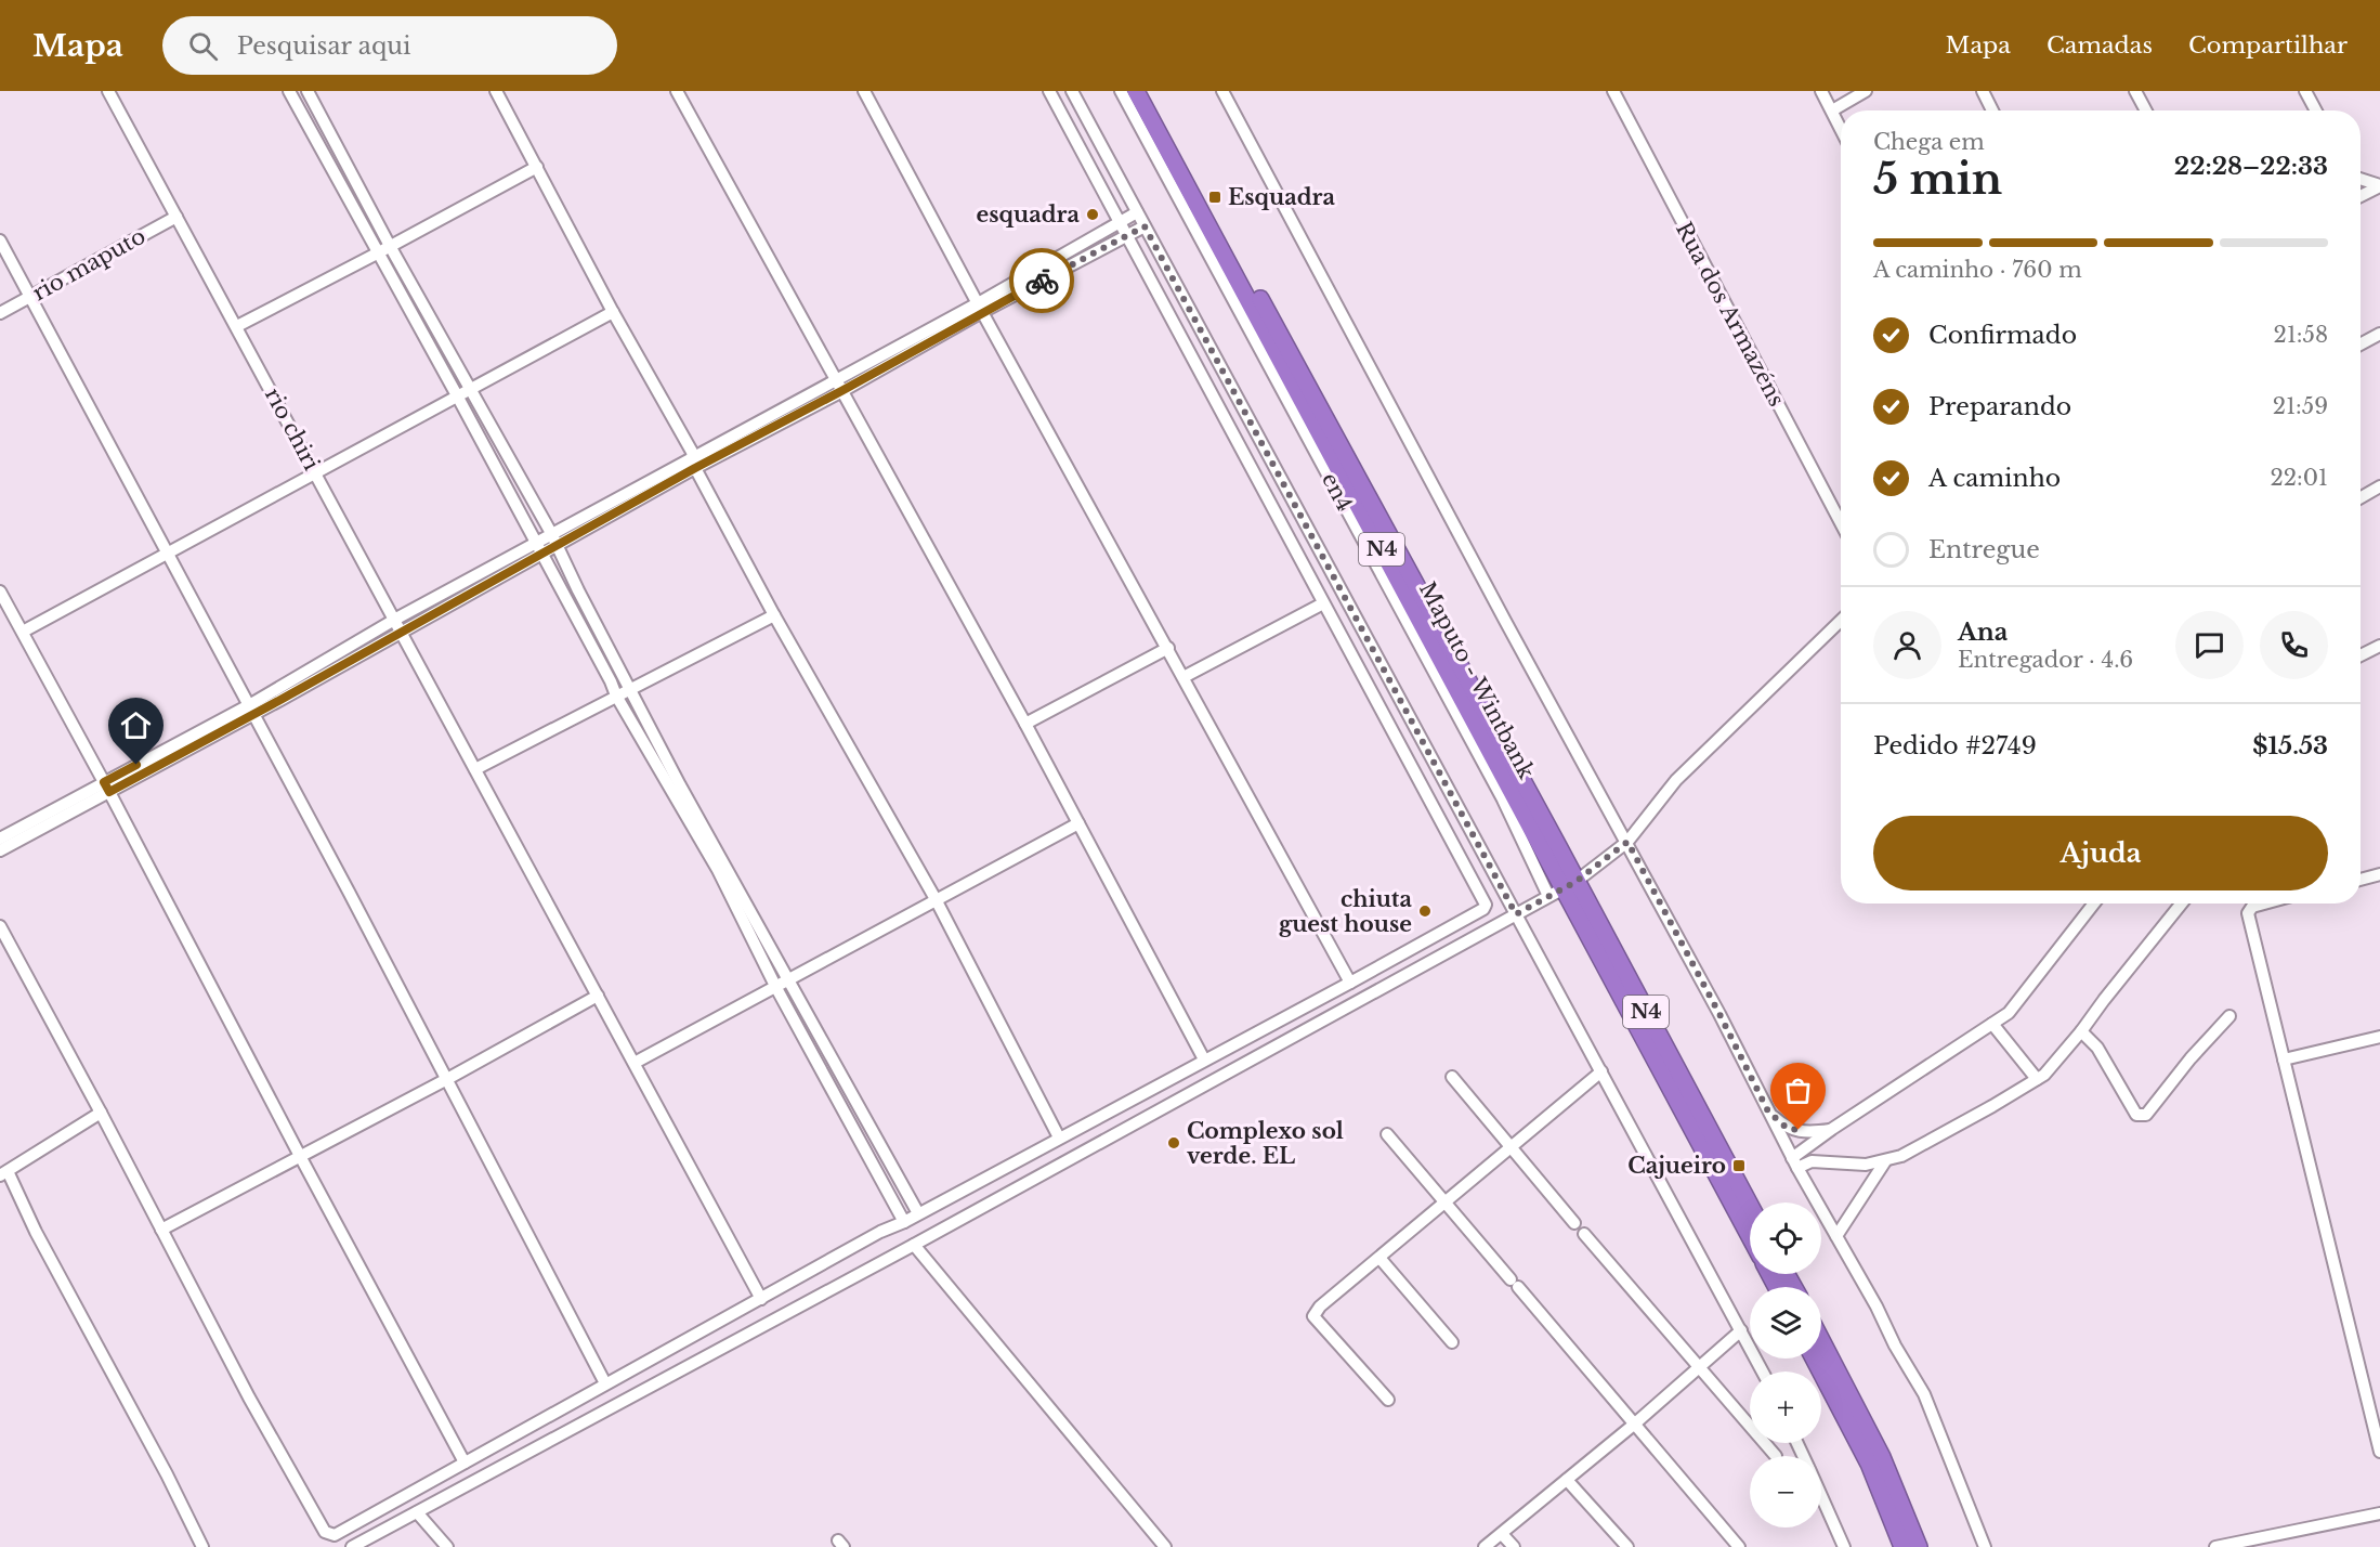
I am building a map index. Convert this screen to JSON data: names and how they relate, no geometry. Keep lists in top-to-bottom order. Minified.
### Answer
{"streets":{"highway":["N4","Maputo - Wintbank"],"street":["rio maputo","Rua dos Armazéns","rio chiri","en4"]},"crossings":[["rio maputo","rio chiri"],["en4","Maputo - Wintbank"]],"places":{"transit":["Esquadra","Cajueiro"],"other":["esquadra","chiuta guest house","Complexo sol verde. EL"]},"page":{"header":"Mapa","search":"Pesquisar aqui","nav":["Mapa","Camadas","Compartilhar"],"heading":["5 min","Chega em","22:28–22:33"],"panel":["Ana","Entregador · 4.6","Pedido #2749","$15.53"],"bar":"A caminho · 760 m","list":[["Confirmado","21:58"],["Preparando","21:59"],["A caminho","22:01"],"Entregue"],"buttons":"Ajuda","map_buttons":["+","−"]}}
